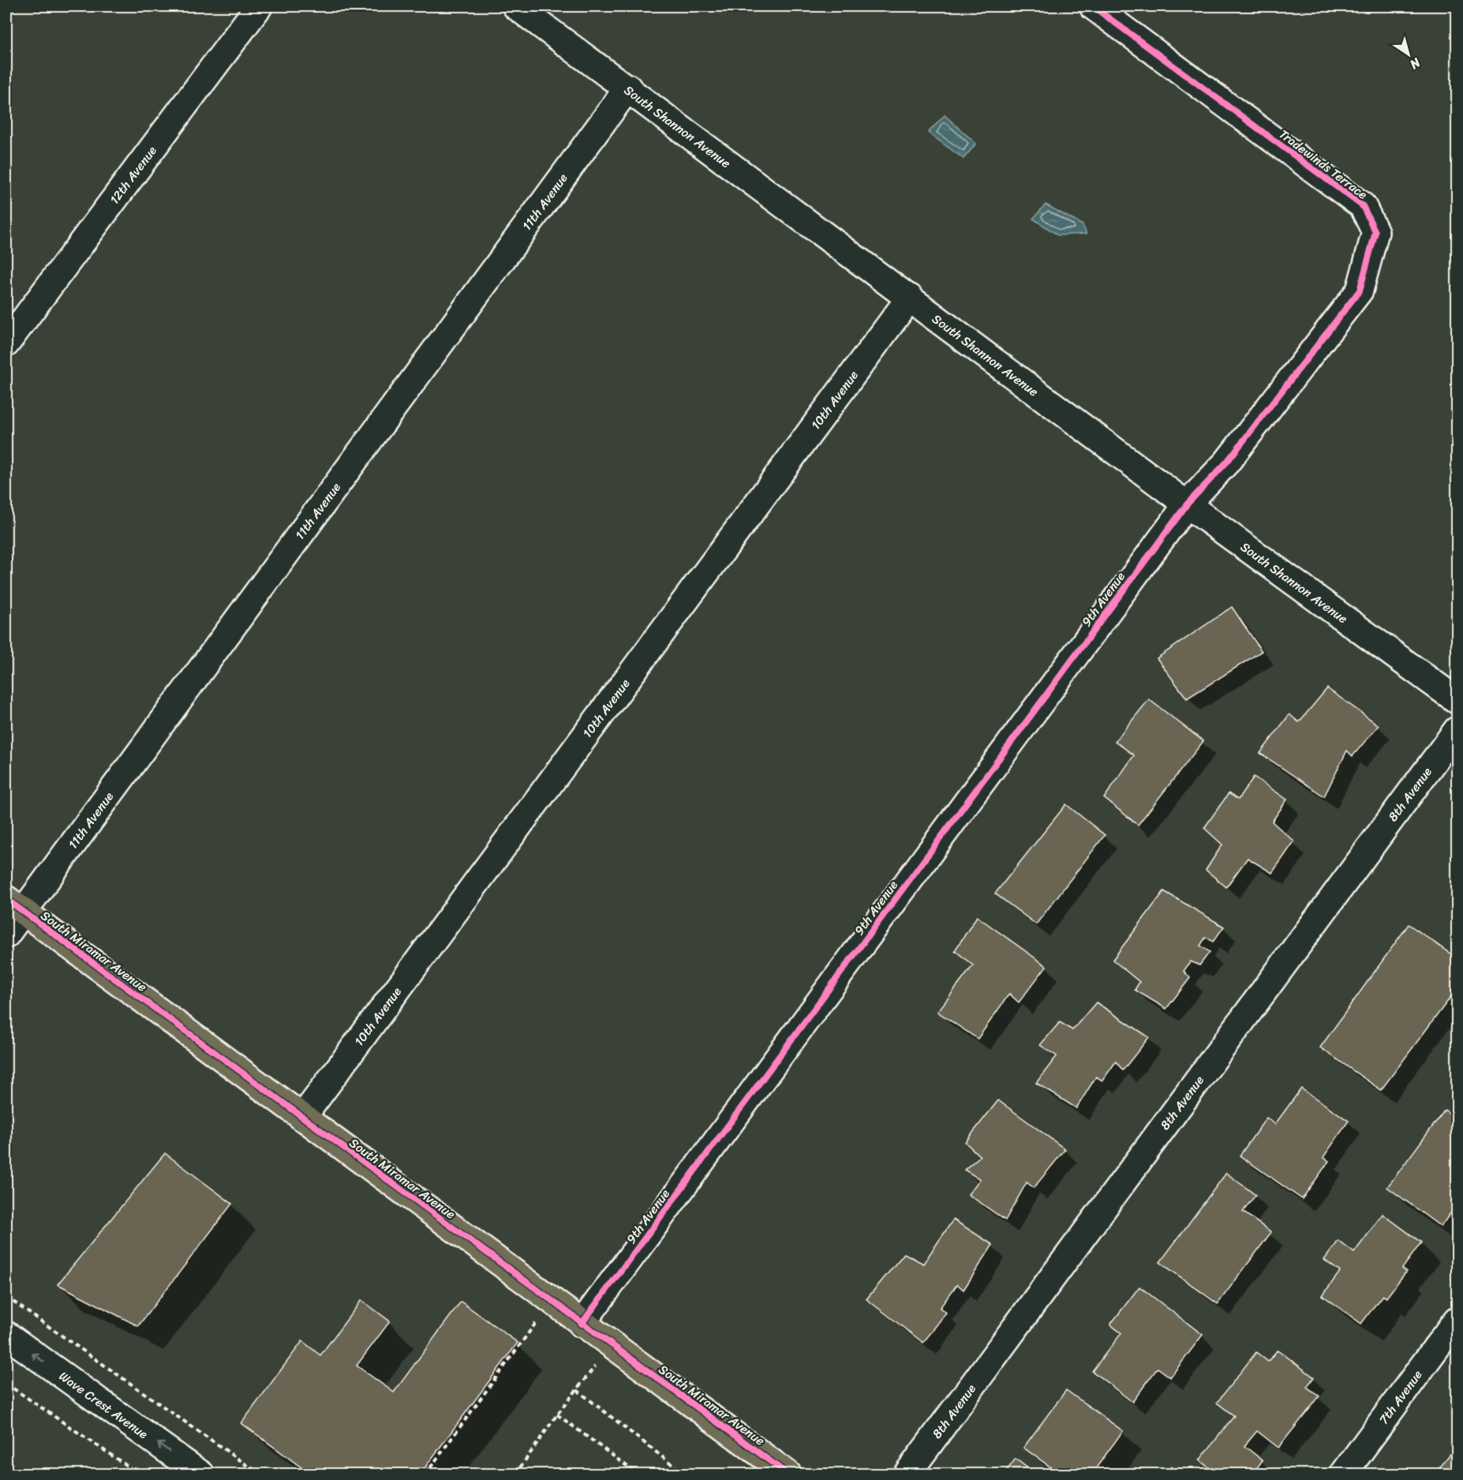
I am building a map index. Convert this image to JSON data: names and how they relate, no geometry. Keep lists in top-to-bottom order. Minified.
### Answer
{"streets":{"main road":["South Miramar Avenue"],"street":["South Shannon Avenue","Tradewinds Terrace","12th Avenue","11th Avenue","10th Avenue","9th Avenue","8th Avenue","7th Avenue","Wave Crest Avenue"]},"crossings":[["South Shannon Avenue","Tradewinds Terrace"],["South Shannon Avenue","11th Avenue"],["South Shannon Avenue","10th Avenue"],["South Shannon Avenue","9th Avenue"],["Tradewinds Terrace","9th Avenue"],["11th Avenue","South Miramar Avenue"],["10th Avenue","South Miramar Avenue"],["9th Avenue","South Miramar Avenue"]],"one_way":["Wave Crest Avenue"],"north":"bottom right"}
